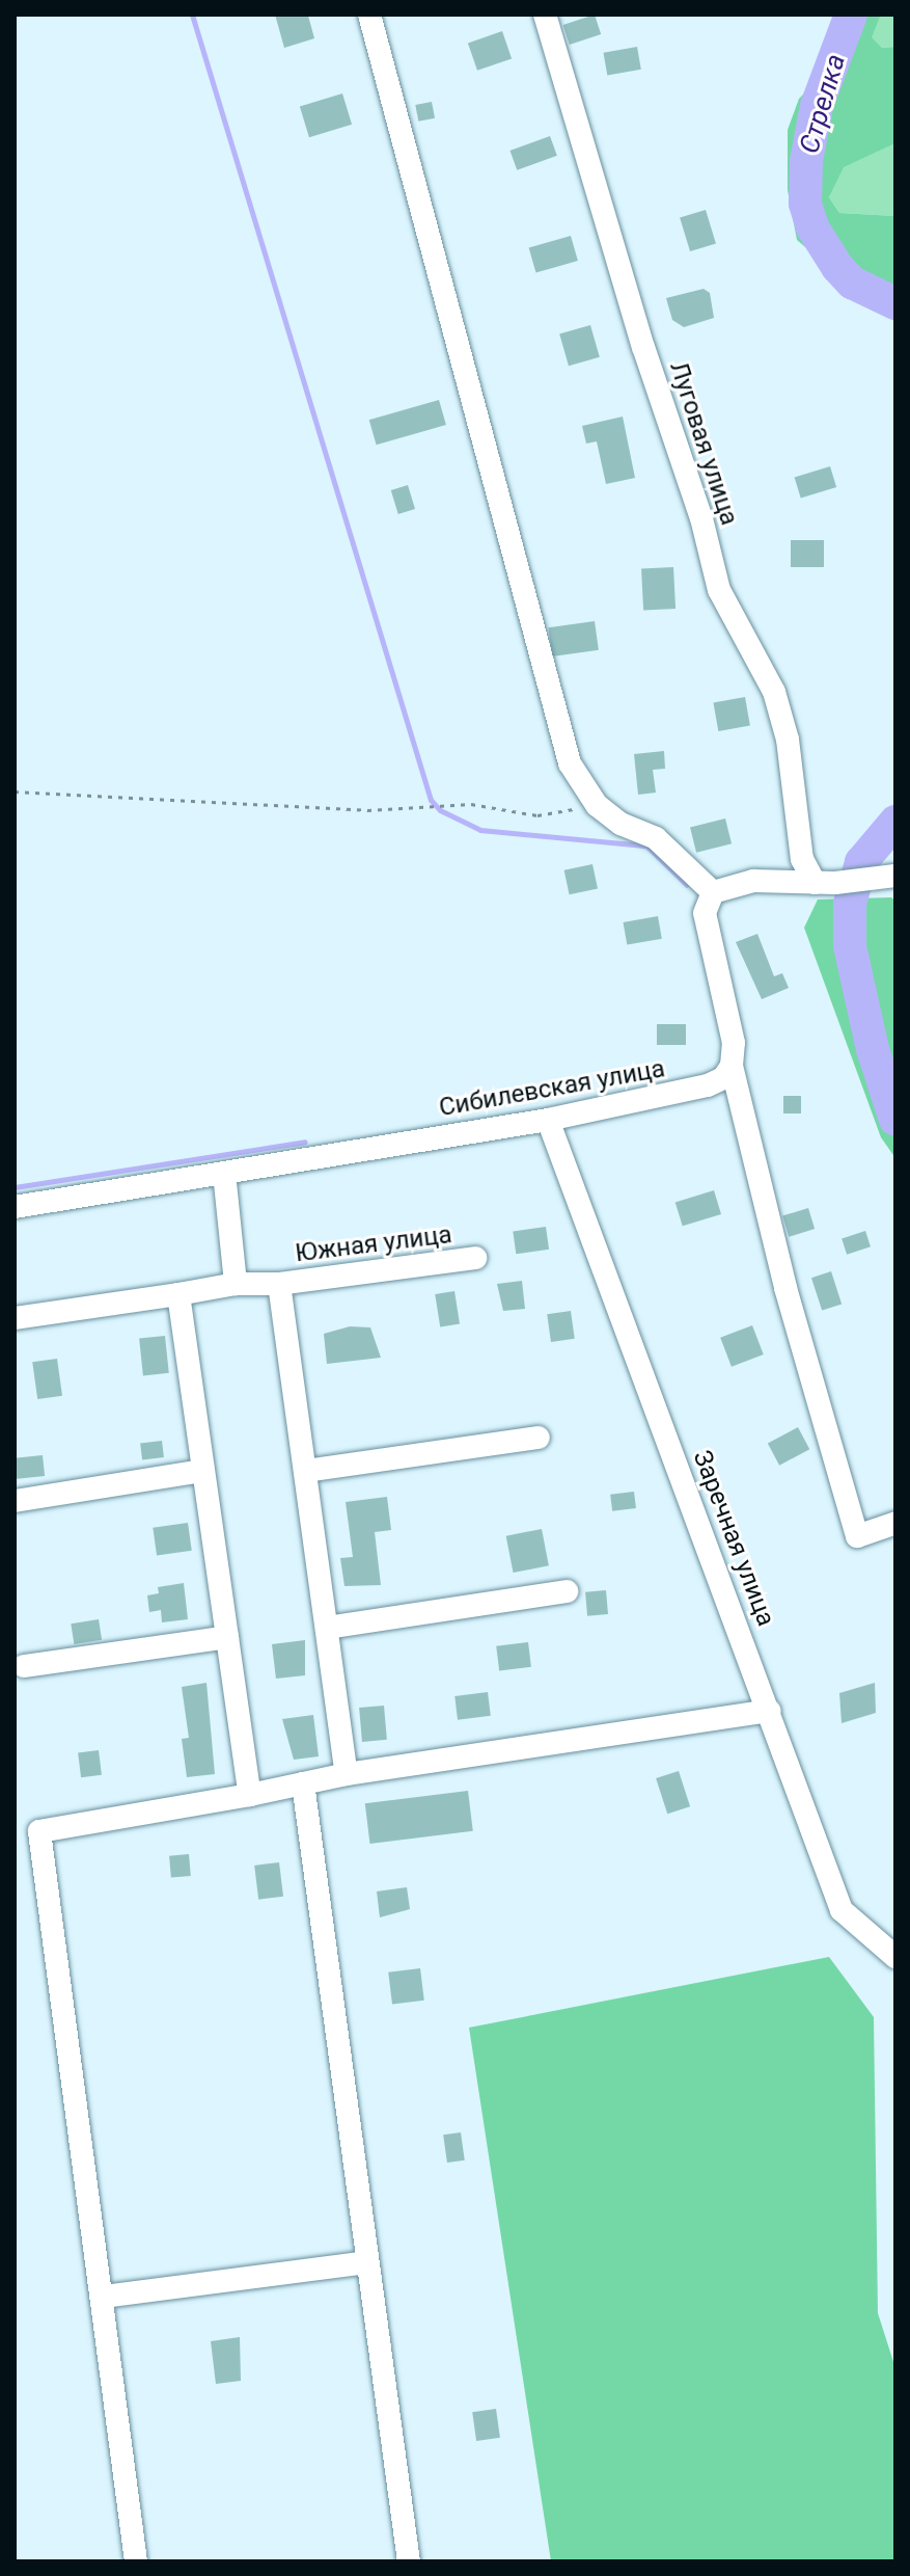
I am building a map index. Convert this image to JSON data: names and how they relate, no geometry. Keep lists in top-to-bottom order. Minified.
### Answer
{"streets":{"street":["Луговая улица","Сибилевская улица","Южная улица","Заречная улица"]},"crossings":[["Сибилевская улица","Заречная улица"]],"water":["Стрелка"]}
